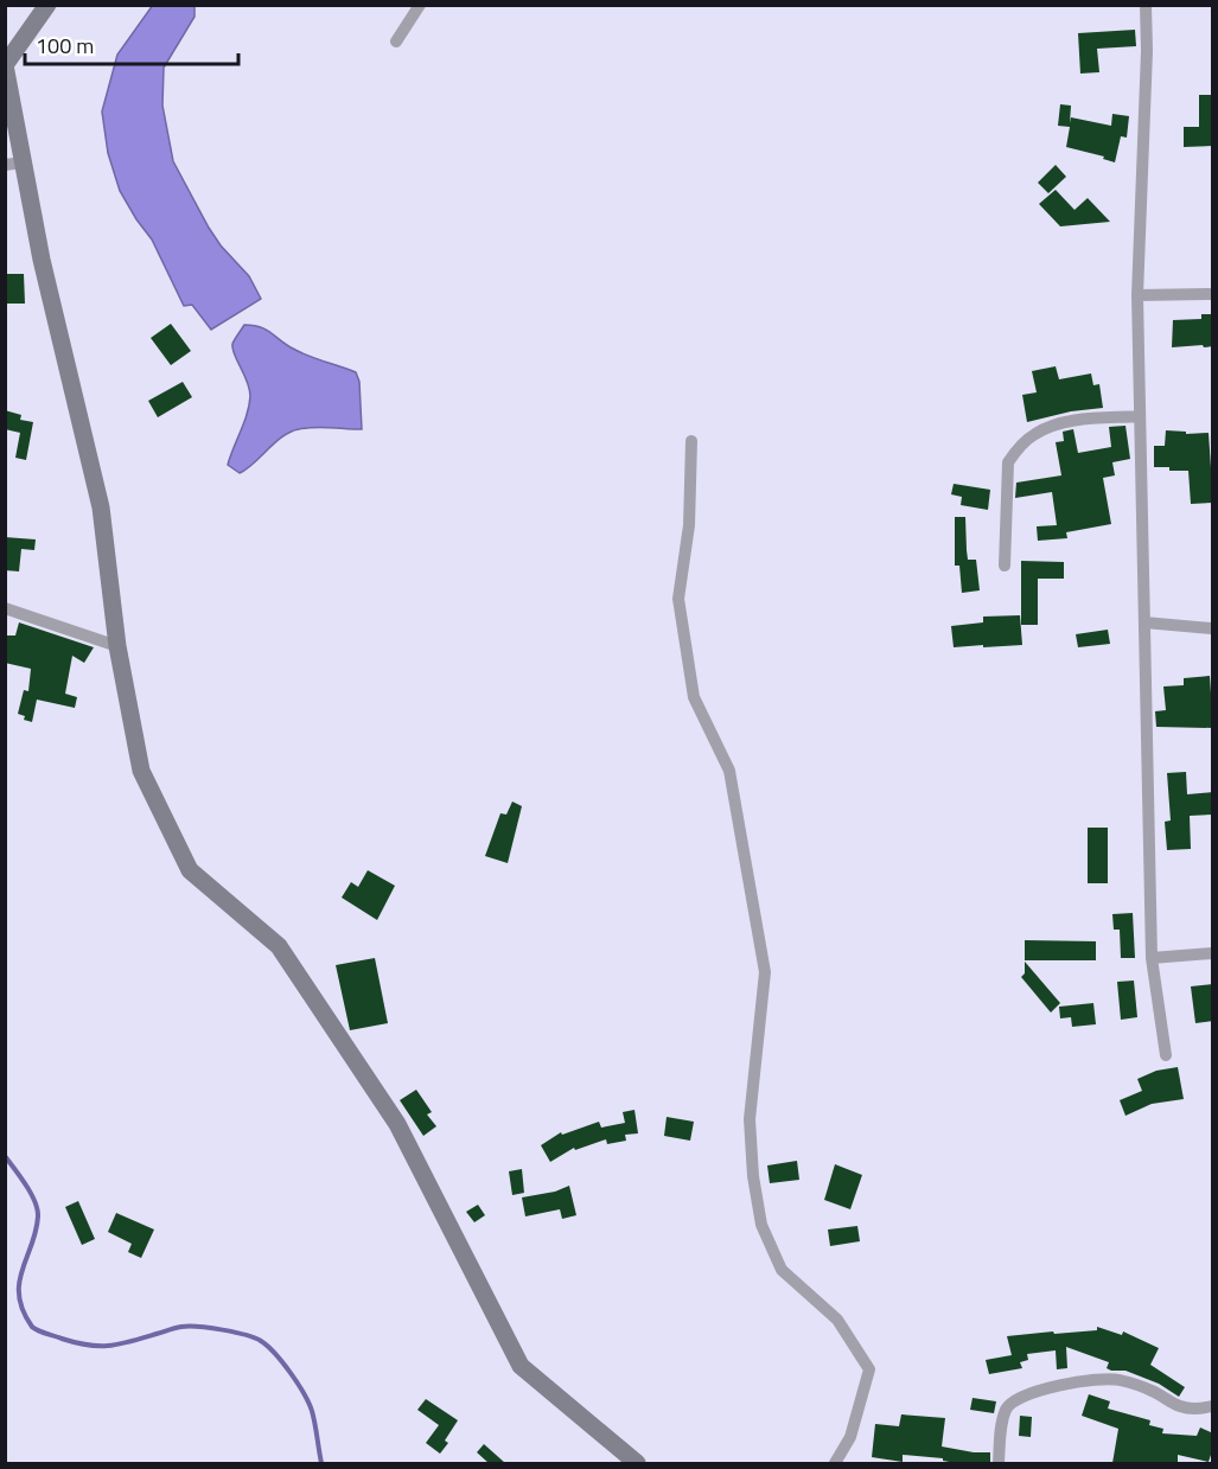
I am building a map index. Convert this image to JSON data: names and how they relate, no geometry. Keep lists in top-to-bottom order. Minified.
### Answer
{"scale_bar":"100 m"}
